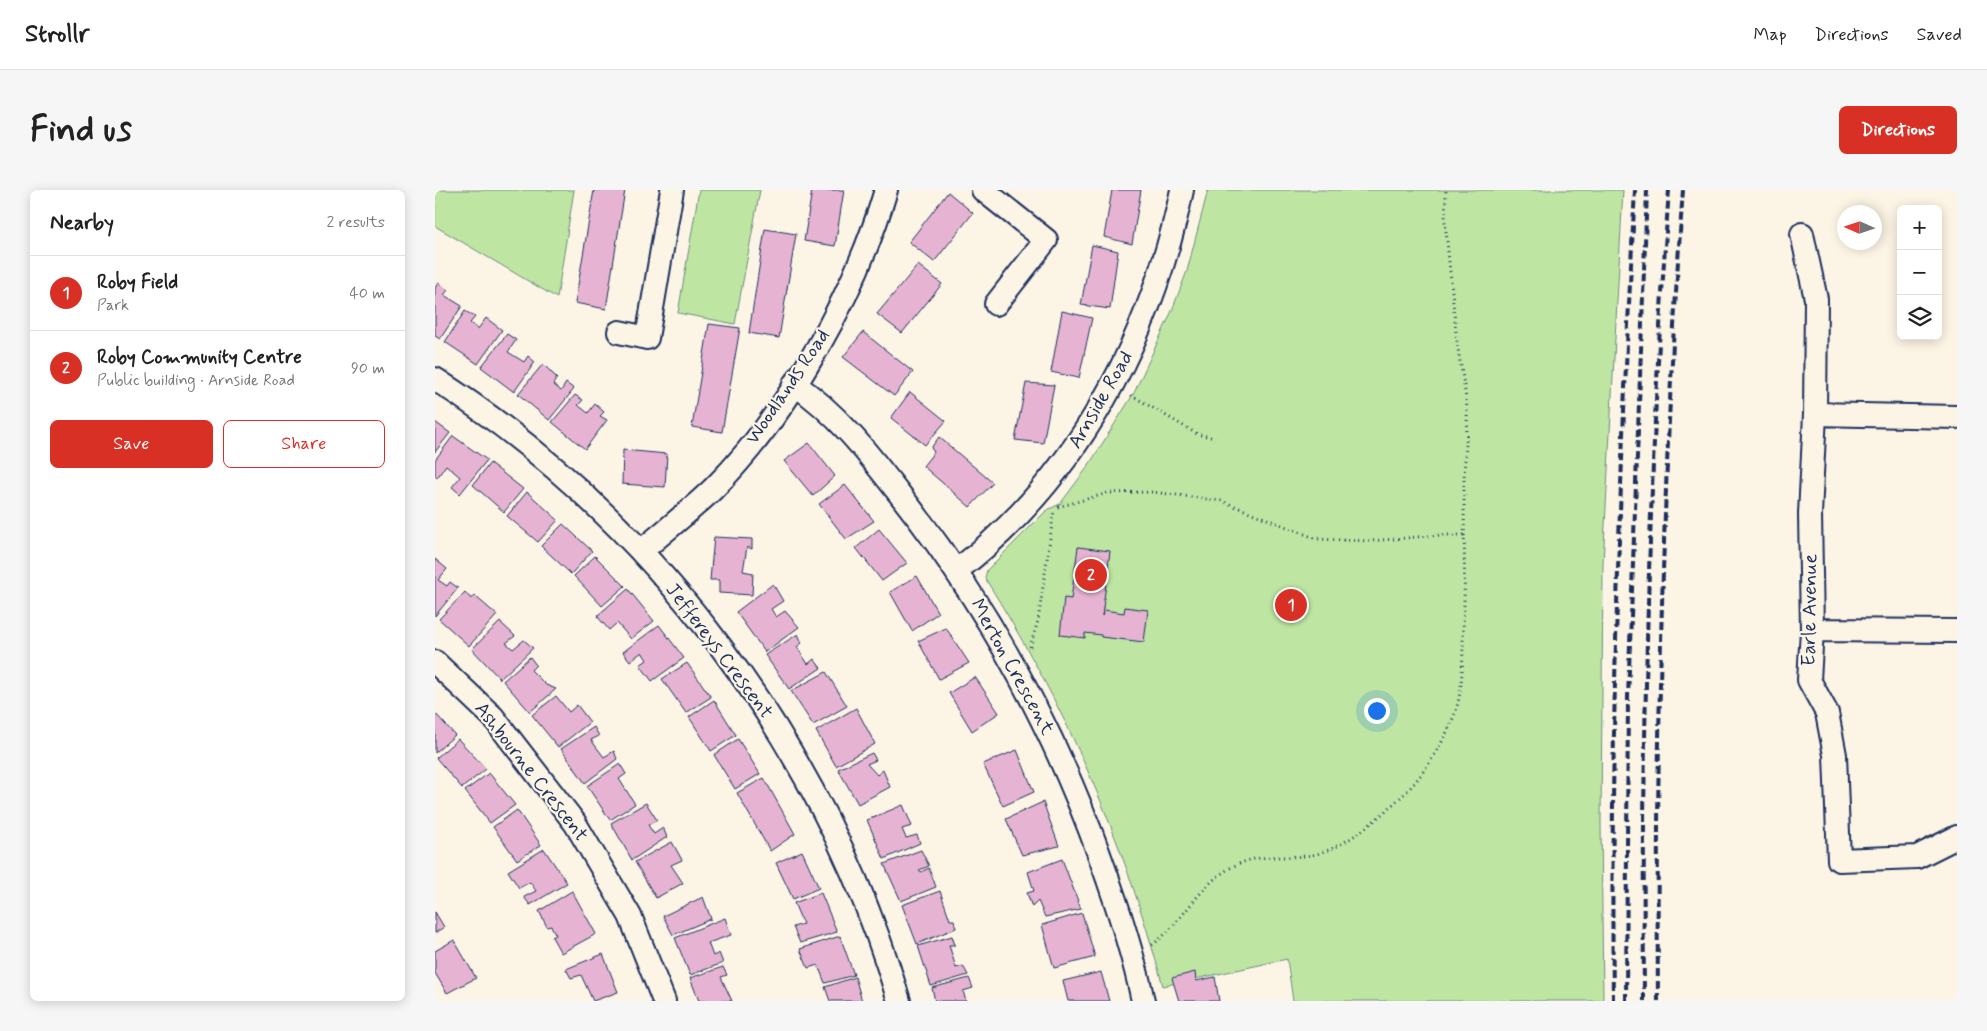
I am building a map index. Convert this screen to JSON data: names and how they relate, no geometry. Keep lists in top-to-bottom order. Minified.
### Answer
{"streets":{"street":["Woodlands Road","Arnside Road","Earle Avenue","Jeffereys Crescent","Merton Crescent","Ashbourne Crescent"]},"crossings":[["Woodlands Road","Jeffereys Crescent"],["Woodlands Road","Merton Crescent"],["Arnside Road","Merton Crescent"]],"north":"left","page":{"header":"Strollr","nav":["Map","Directions","Saved"],"buttons":["Directions",["Save","Share"]],"title":"Find us","heading":["Nearby","2 results"],"map_buttons":["+","−"],"list":[{"mark":"1","name":"Roby Field","note":"Park","value":"40 m"},{"mark":"2","name":"Roby Community Centre","note":"Public building · Arnside Road","value":"90 m"}],"pins":["2","1"]}}
